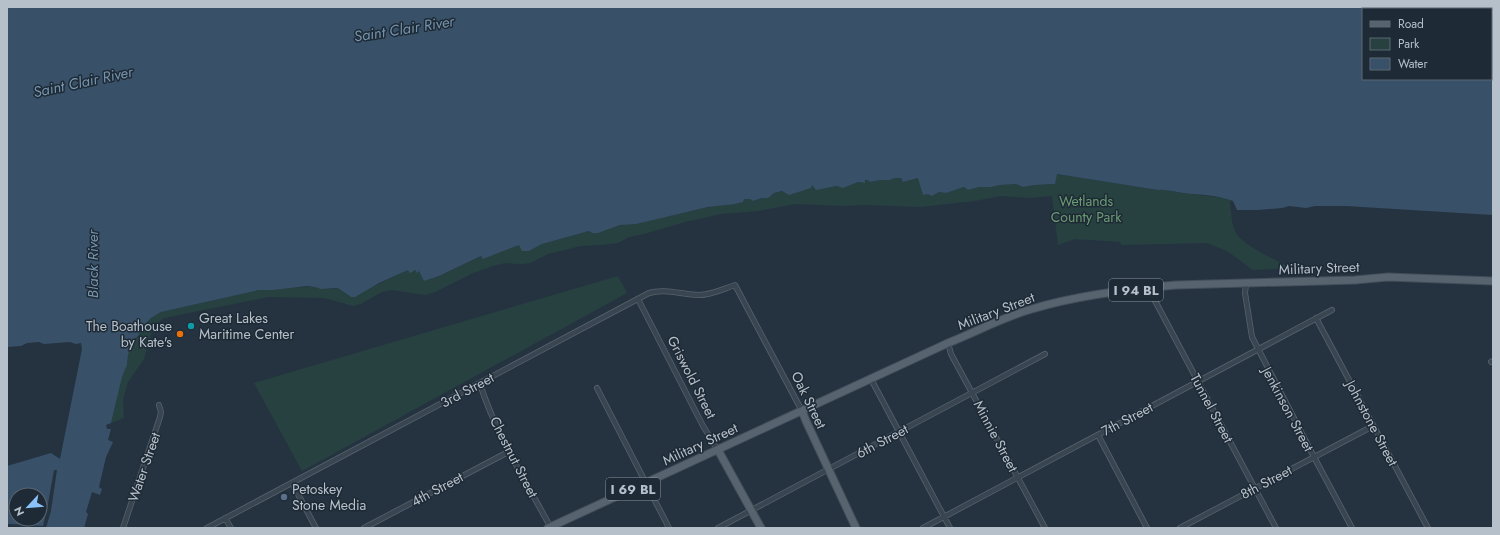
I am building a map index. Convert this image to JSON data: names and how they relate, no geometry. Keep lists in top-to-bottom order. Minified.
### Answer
{"streets":{"main road":["Military Street","I 94 BL","Griswold Street","Oak Street","I 69 BL"],"street":["3rd Street","Tunnel Street","Jenkinson Street","7th Street","Johnstone Street","Minnie Street","6th Street","Chestnut Street","Water Street","8th Street","4th Street"]},"crossings":[["Military Street","Griswold Street"],["Military Street","Oak Street"],["Military Street","Tunnel Street"],["Military Street","Jenkinson Street"],["Military Street","Minnie Street"],["Military Street","Chestnut Street"],["Griswold Street","3rd Street"],["Griswold Street","6th Street"],["3rd Street","Oak Street"],["3rd Street","Chestnut Street"],["Oak Street","6th Street"],["Tunnel Street","7th Street"],["Tunnel Street","8th Street"],["Jenkinson Street","7th Street"],["Jenkinson Street","8th Street"],["7th Street","Johnstone Street"],["7th Street","Minnie Street"],["Johnstone Street","8th Street"],["Minnie Street","6th Street"],["Chestnut Street","4th Street"]],"water":["Saint Clair River","Black River"],"parks":["Wetlands County Park"],"places":["Great Lakes Maritime Center","The Boathouse by Kate's","Petoskey Stone Media"],"legend":["Road","Park","Water"],"north":"bottom left"}
